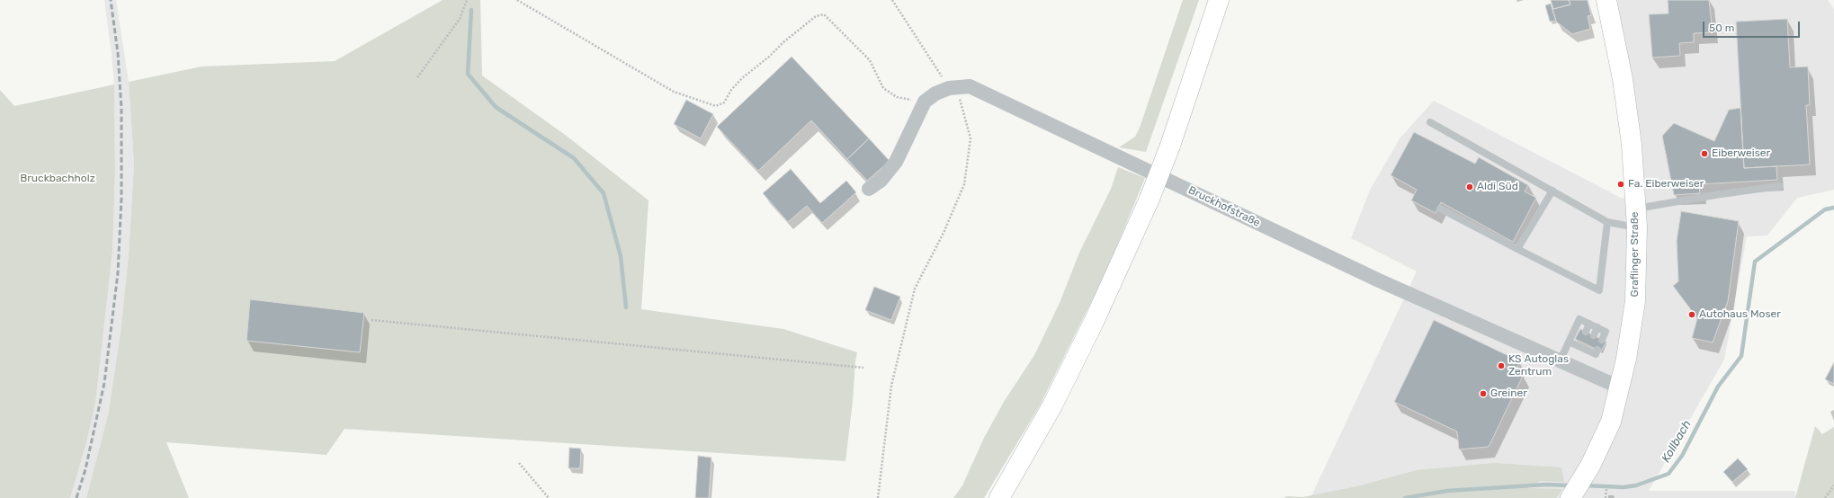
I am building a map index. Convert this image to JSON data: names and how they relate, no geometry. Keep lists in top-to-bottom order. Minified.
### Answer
{"streets":{"main road":["Graflinger Straße"],"street":["Bruckhofstraße"]},"crossings":[["Bruckhofstraße","Graflinger Straße"]],"water":["Kollbach"],"parks":["Bruckbachholz"],"places":["Eiberweiser","Fa. Eiberweiser","Aldi Süd","Autohaus Moser","KS Autoglas Zentrum","Greiner"],"scale_bar":"50 m"}
